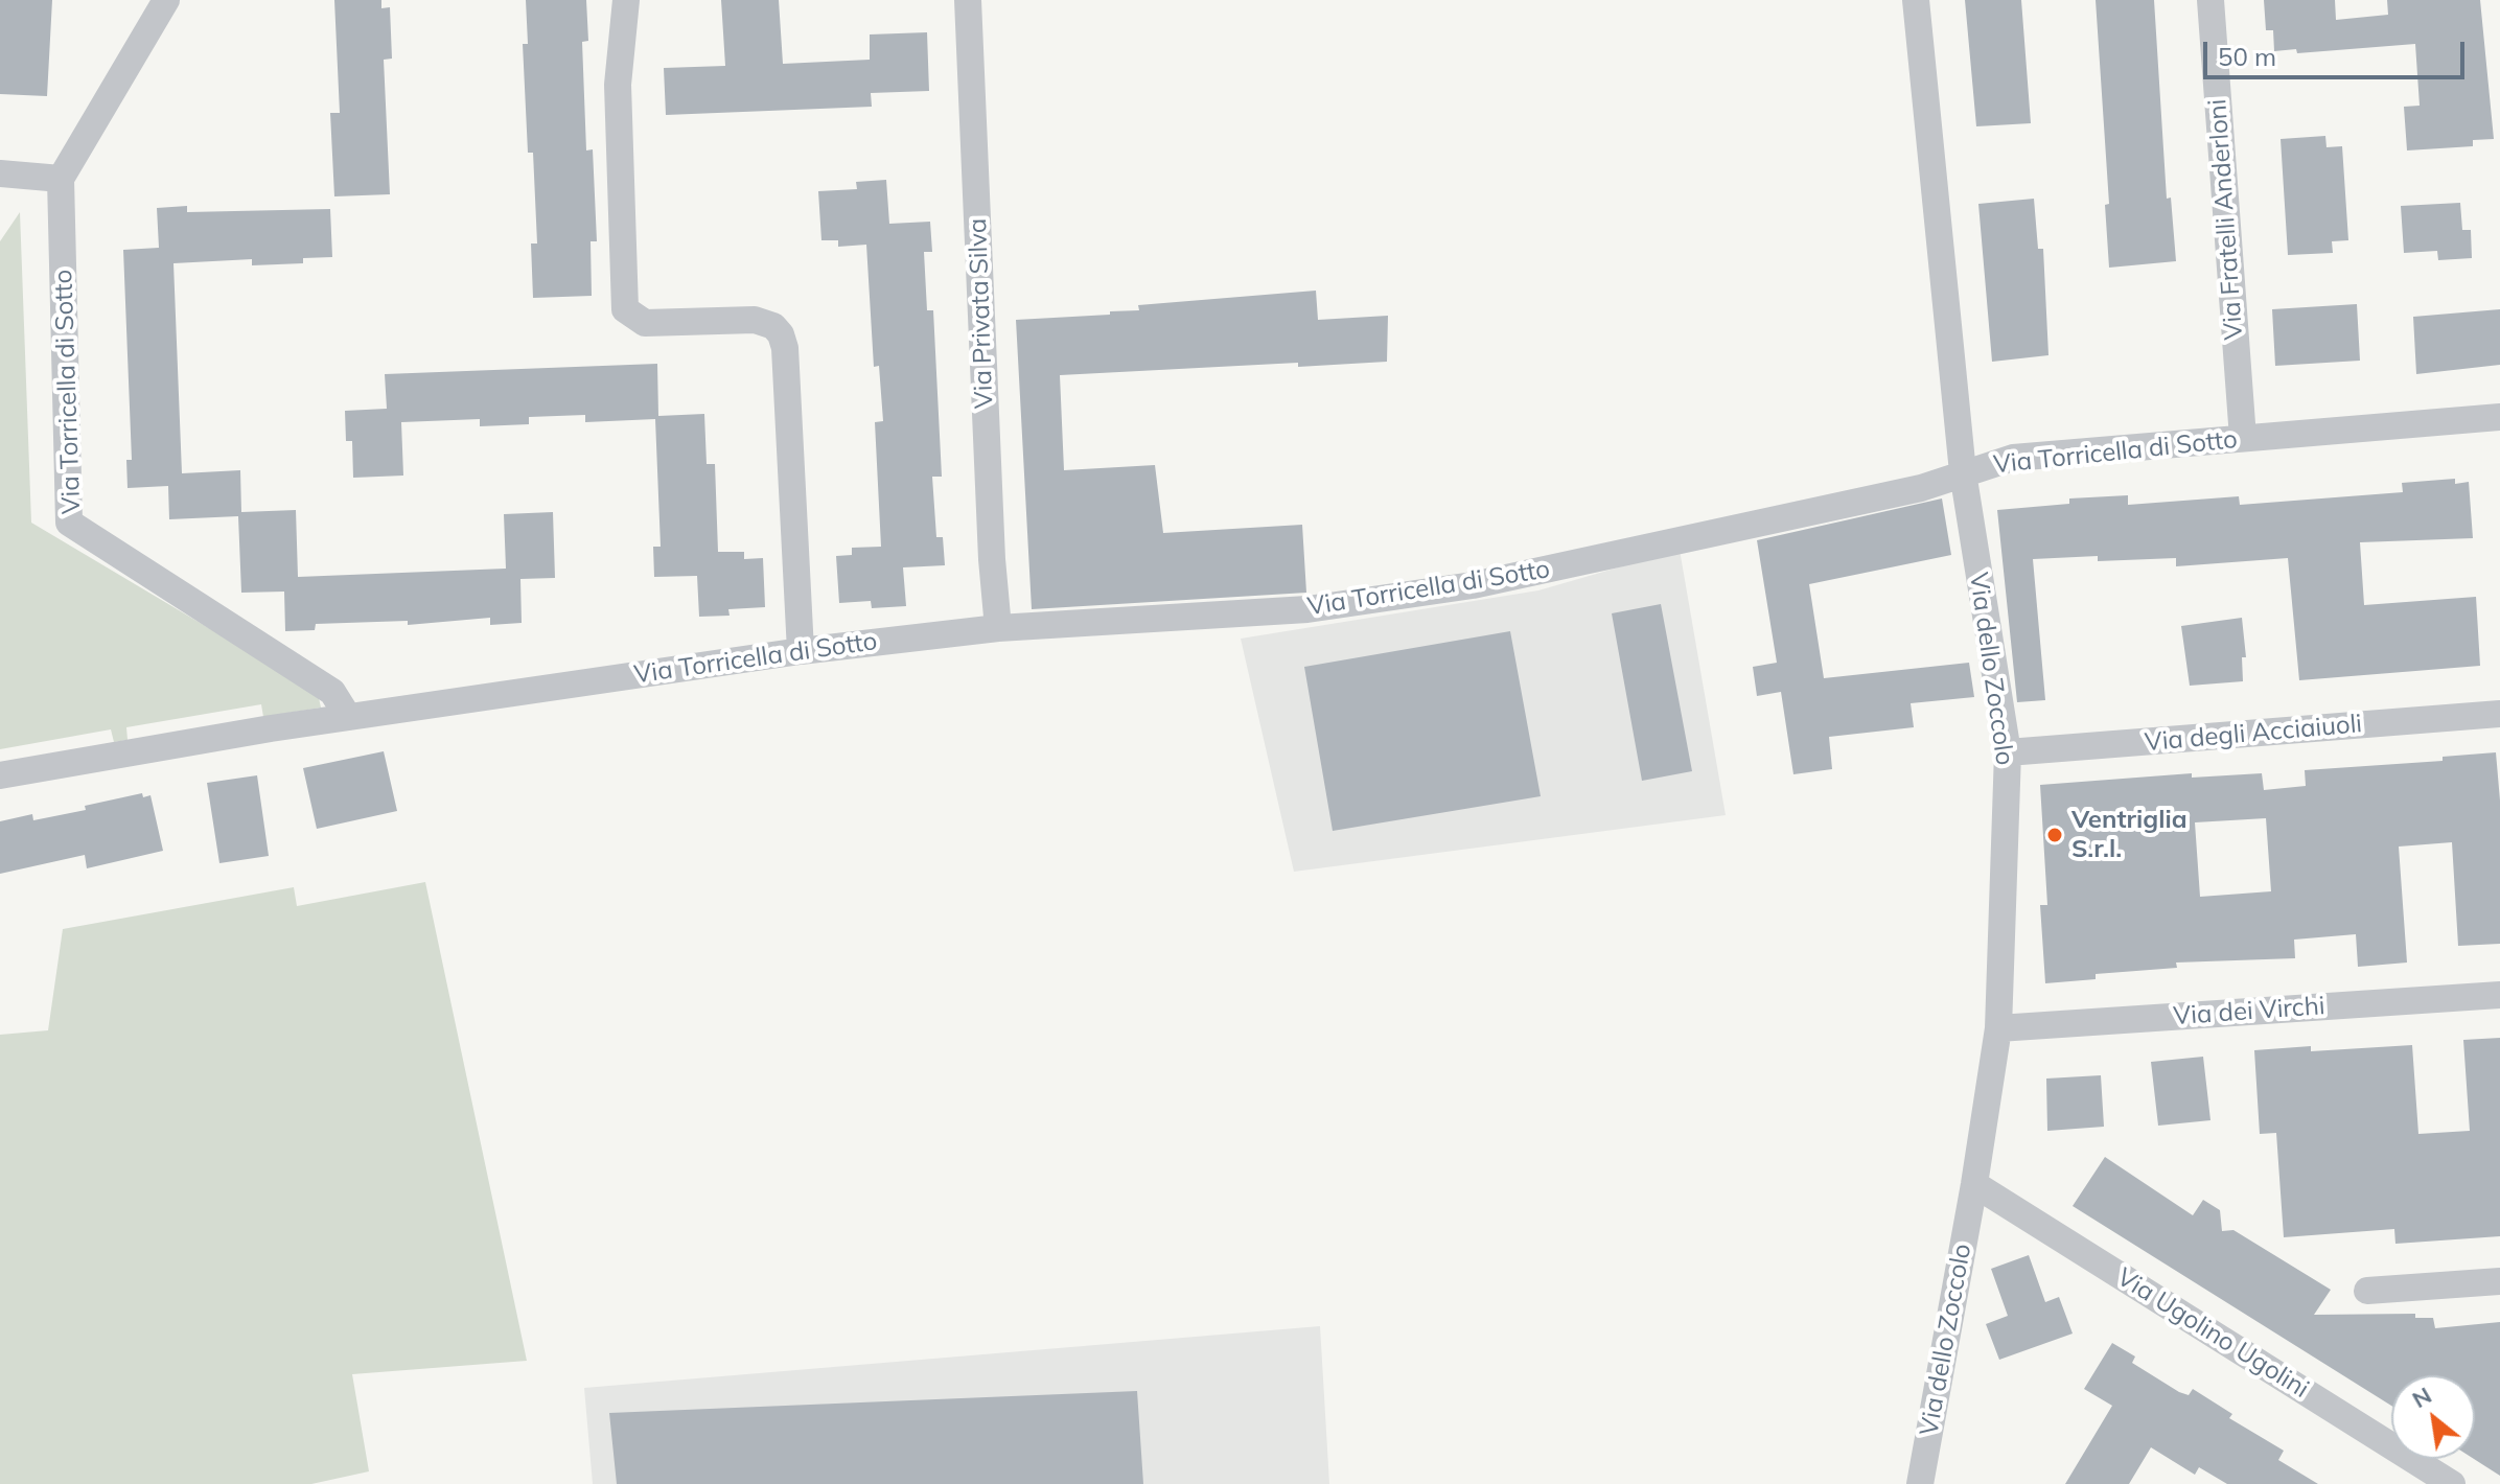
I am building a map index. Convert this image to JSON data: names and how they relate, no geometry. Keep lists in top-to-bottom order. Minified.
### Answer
{"streets":{"street":["Via Fratelli Anderloni","Via Privata Silva","Via Torricella di Sotto","Via dello Zoccolo","Via degli Acciaiuoli","Via dei Virchi","Via Ugolino Ugolini"]},"crossings":[["Via Fratelli Anderloni","Via Torricella di Sotto"],["Via Privata Silva","Via Torricella di Sotto"],["Via Torricella di Sotto","Via dello Zoccolo"],["Via dello Zoccolo","Via degli Acciaiuoli"],["Via dello Zoccolo","Via dei Virchi"],["Via dello Zoccolo","Via Ugolino Ugolini"]],"places":["Ventriglia S.r.l."],"scale_bar":"50 m","north":"top left"}
